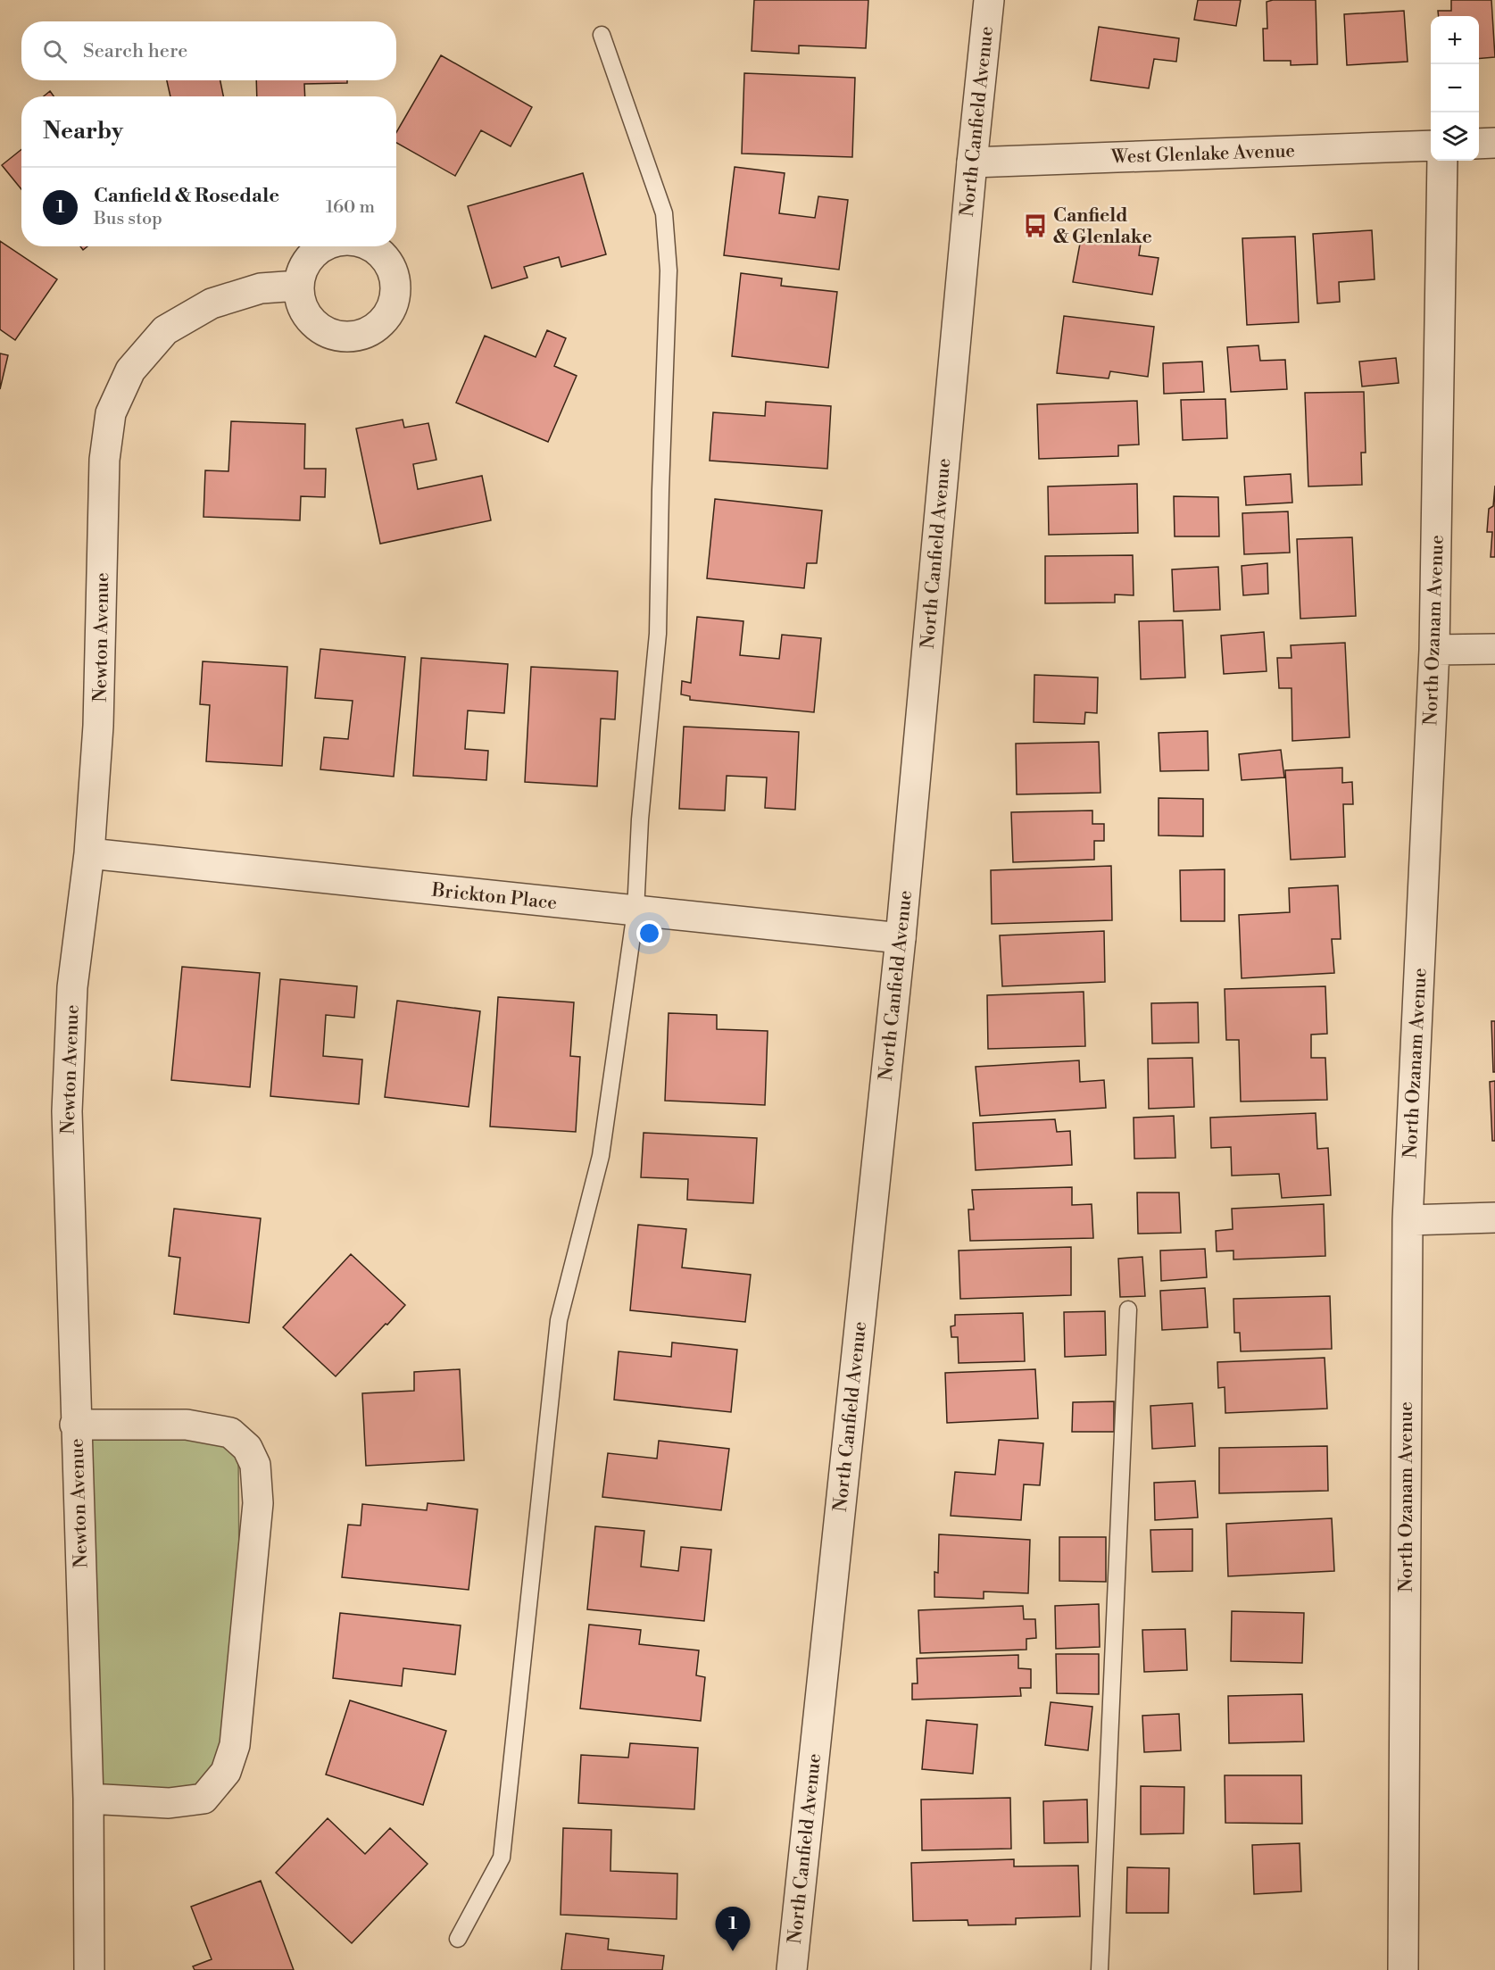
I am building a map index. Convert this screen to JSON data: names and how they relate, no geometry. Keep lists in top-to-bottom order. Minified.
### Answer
{"streets":{"street":["North Canfield Avenue","West Glenlake Avenue","North Ozanam Avenue","Newton Avenue","Brickton Place"]},"crossings":[["North Canfield Avenue","West Glenlake Avenue"],["North Canfield Avenue","Brickton Place"],["Newton Avenue","Brickton Place"]],"places":{"bus stop":["Canfield & Glenlake"]},"page":{"map_buttons":["+","−"],"search":"Search here","heading":"Nearby","list":[{"mark":"1","name":"Canfield & Rosedale","note":"Bus stop","value":"160 m"}],"pins":"1"}}
